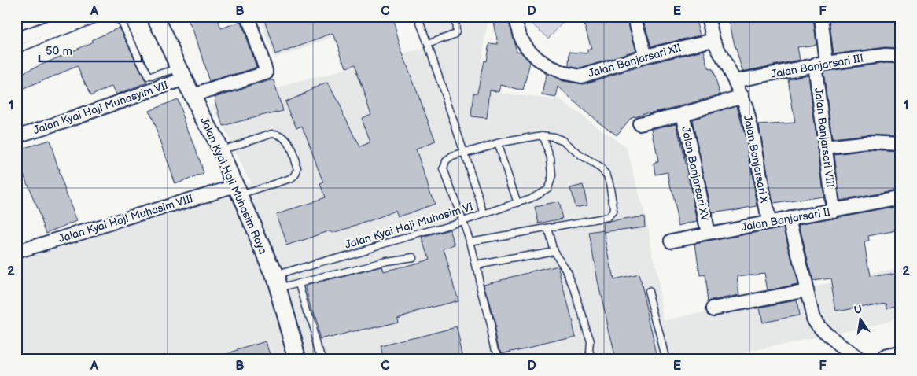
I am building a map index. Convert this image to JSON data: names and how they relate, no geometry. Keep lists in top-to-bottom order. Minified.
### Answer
{"streets":{"street":["Jalan Banjarsari XII","Jalan Banjarsari III","Jalan Kyai Haji Muhasyim VII","Jalan Banjarsari VIII","Jalan Banjarsari X","Jalan Banjarsari XV","Jalan Kyai Haji Muhasim Raya","Jalan Kyai Haji Muhasim VIII","Jalan Banjarsari II"],"lane":["Jalan Kyai Haji Muhasim VI"]},"crossings":[["Jalan Banjarsari XII","Jalan Banjarsari X"],["Jalan Banjarsari III","Jalan Banjarsari VIII"],["Jalan Banjarsari III","Jalan Banjarsari X"],["Jalan Kyai Haji Muhasyim VII","Jalan Kyai Haji Muhasim Raya"],["Jalan Banjarsari VIII","Jalan Banjarsari II"],["Jalan Banjarsari X","Jalan Banjarsari II"],["Jalan Banjarsari XV","Jalan Banjarsari II"],["Jalan Kyai Haji Muhasim Raya","Jalan Kyai Haji Muhasim VIII"],["Jalan Kyai Haji Muhasim Raya","Jalan Kyai Haji Muhasim VI"]],"scale_bar":"50 m","north":"top","grid":{"columns":["A","B","C","D","E","F"],"rows":["1","2"]}}
